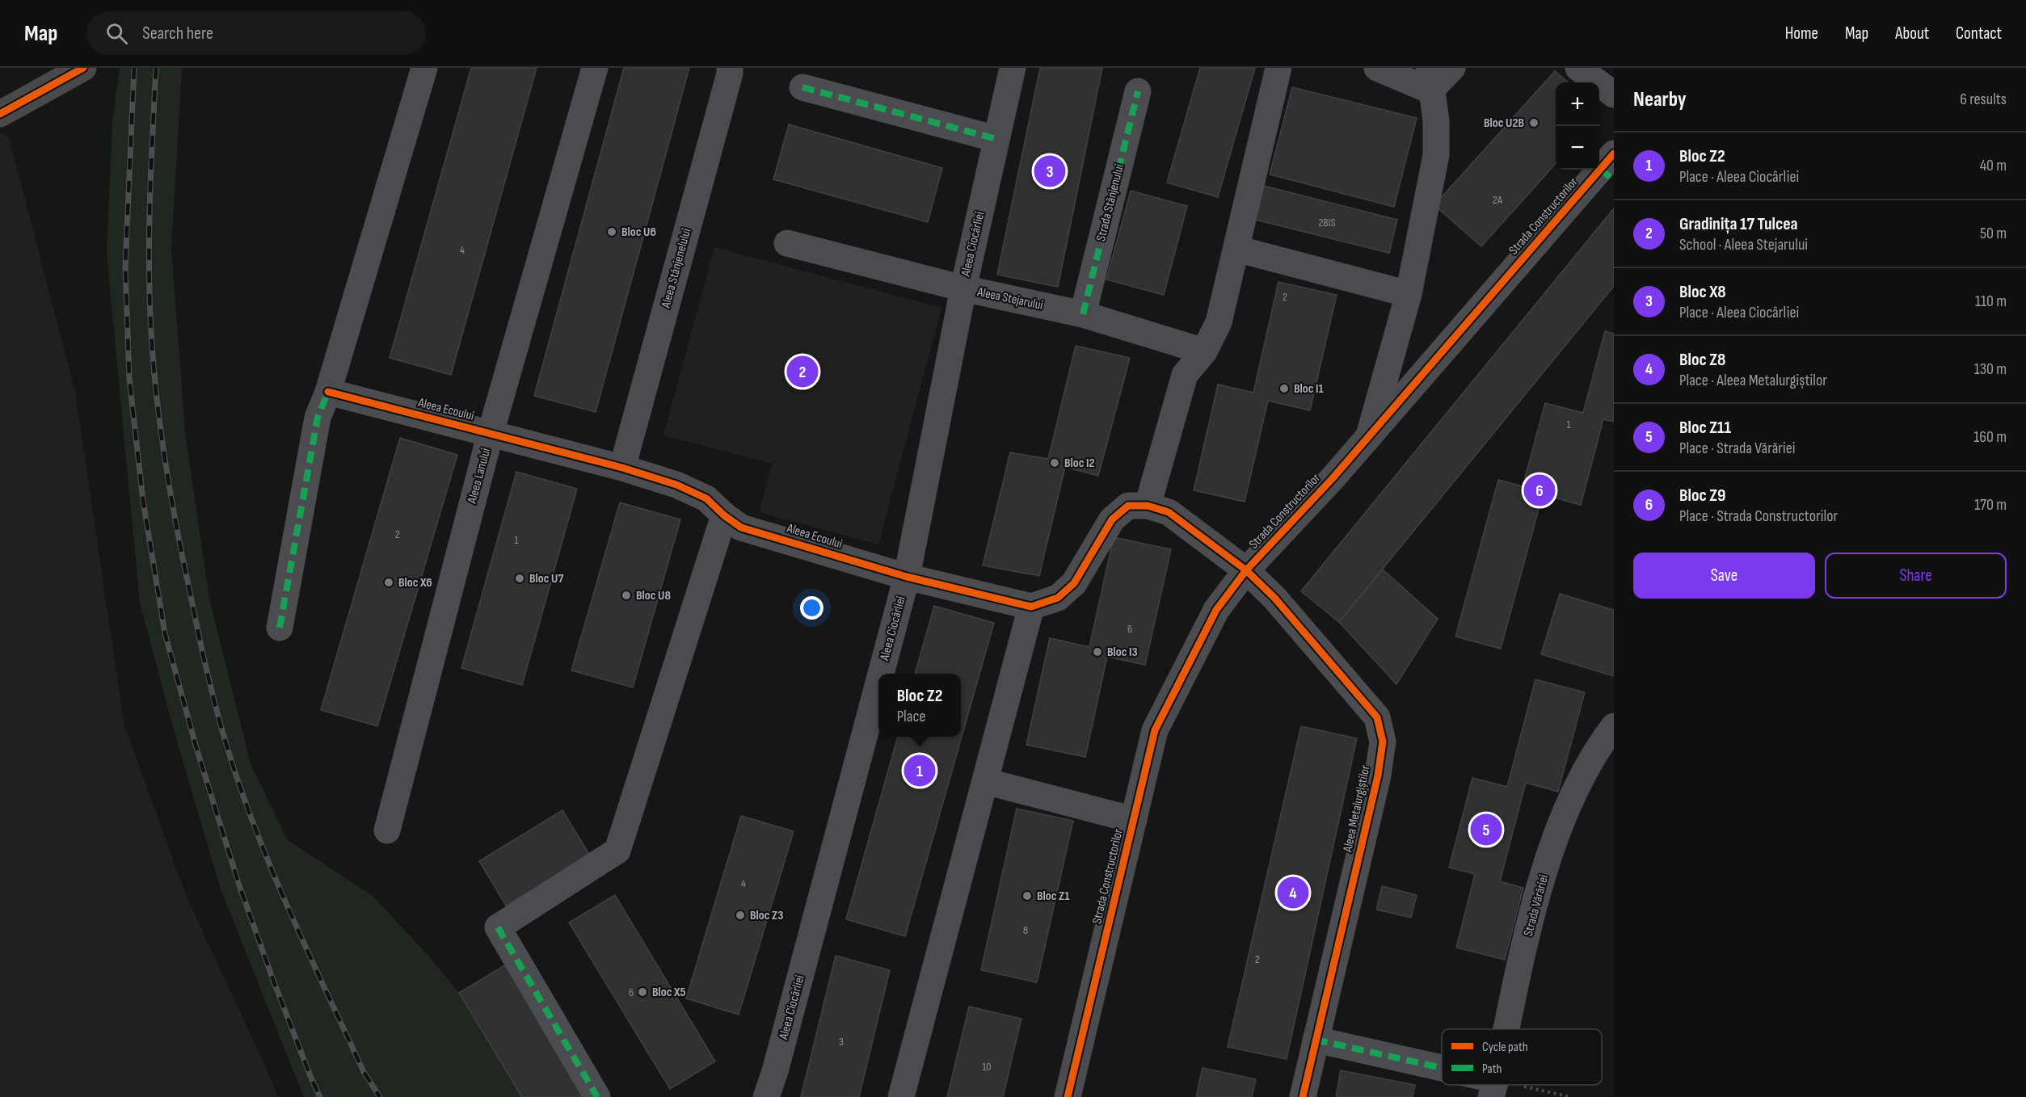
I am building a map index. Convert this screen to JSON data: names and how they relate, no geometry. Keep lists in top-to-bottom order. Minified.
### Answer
{"streets":{"street":["Strada Stânjenului","Strada Constructorilor","Aleea Ciocârliei","Aleea Stânjenelului","Aleea Stejarului","Aleea Ecoului","Aleea Lanului","Aleea Metalurgiștilor","Strada Vărăriei"]},"crossings":[["Strada Stânjenului","Aleea Stejarului"],["Strada Constructorilor","Aleea Metalurgiștilor"],["Aleea Ciocârliei","Aleea Stejarului"],["Aleea Ciocârliei","Aleea Ecoului"],["Aleea Stânjenelului","Aleea Ecoului"],["Aleea Ecoului","Aleea Lanului"]],"places":["Bloc U2B","Bloc U6","Bloc I1","Bloc I2","Bloc U7","Bloc X6","Bloc U8","Bloc I3","Bloc Z1","Bloc Z3","Bloc X5"],"house_numbers":["2A","2BIS","4","2","1","2","1","6","4","8","2","6","3","10"],"legend":["Cycle path","Path"],"page":{"header":"Map","search":"Search here","nav":["Home","Map","About","Contact"],"heading":["Nearby","6 results"],"map_buttons":["+","−"],"list":[{"mark":"1","name":"Bloc Z2","note":"Place · Aleea Ciocârliei","value":"40 m"},{"mark":"2","name":"Gradinița 17 Tulcea","note":"School · Aleea Stejarului","value":"50 m"},{"mark":"3","name":"Bloc X8","note":"Place · Aleea Ciocârliei","value":"110 m"},{"mark":"4","name":"Bloc Z8","note":"Place · Aleea Metalurgiștilor","value":"130 m"},{"mark":"5","name":"Bloc Z11","note":"Place · Strada Vărăriei","value":"160 m"},{"mark":"6","name":"Bloc Z9","note":"Place · Strada Constructorilor","value":"170 m"}],"pins":["3","2","6","1","5","4"],"buttons":["Save","Share"],"popup":["Bloc Z2","Place"]}}
